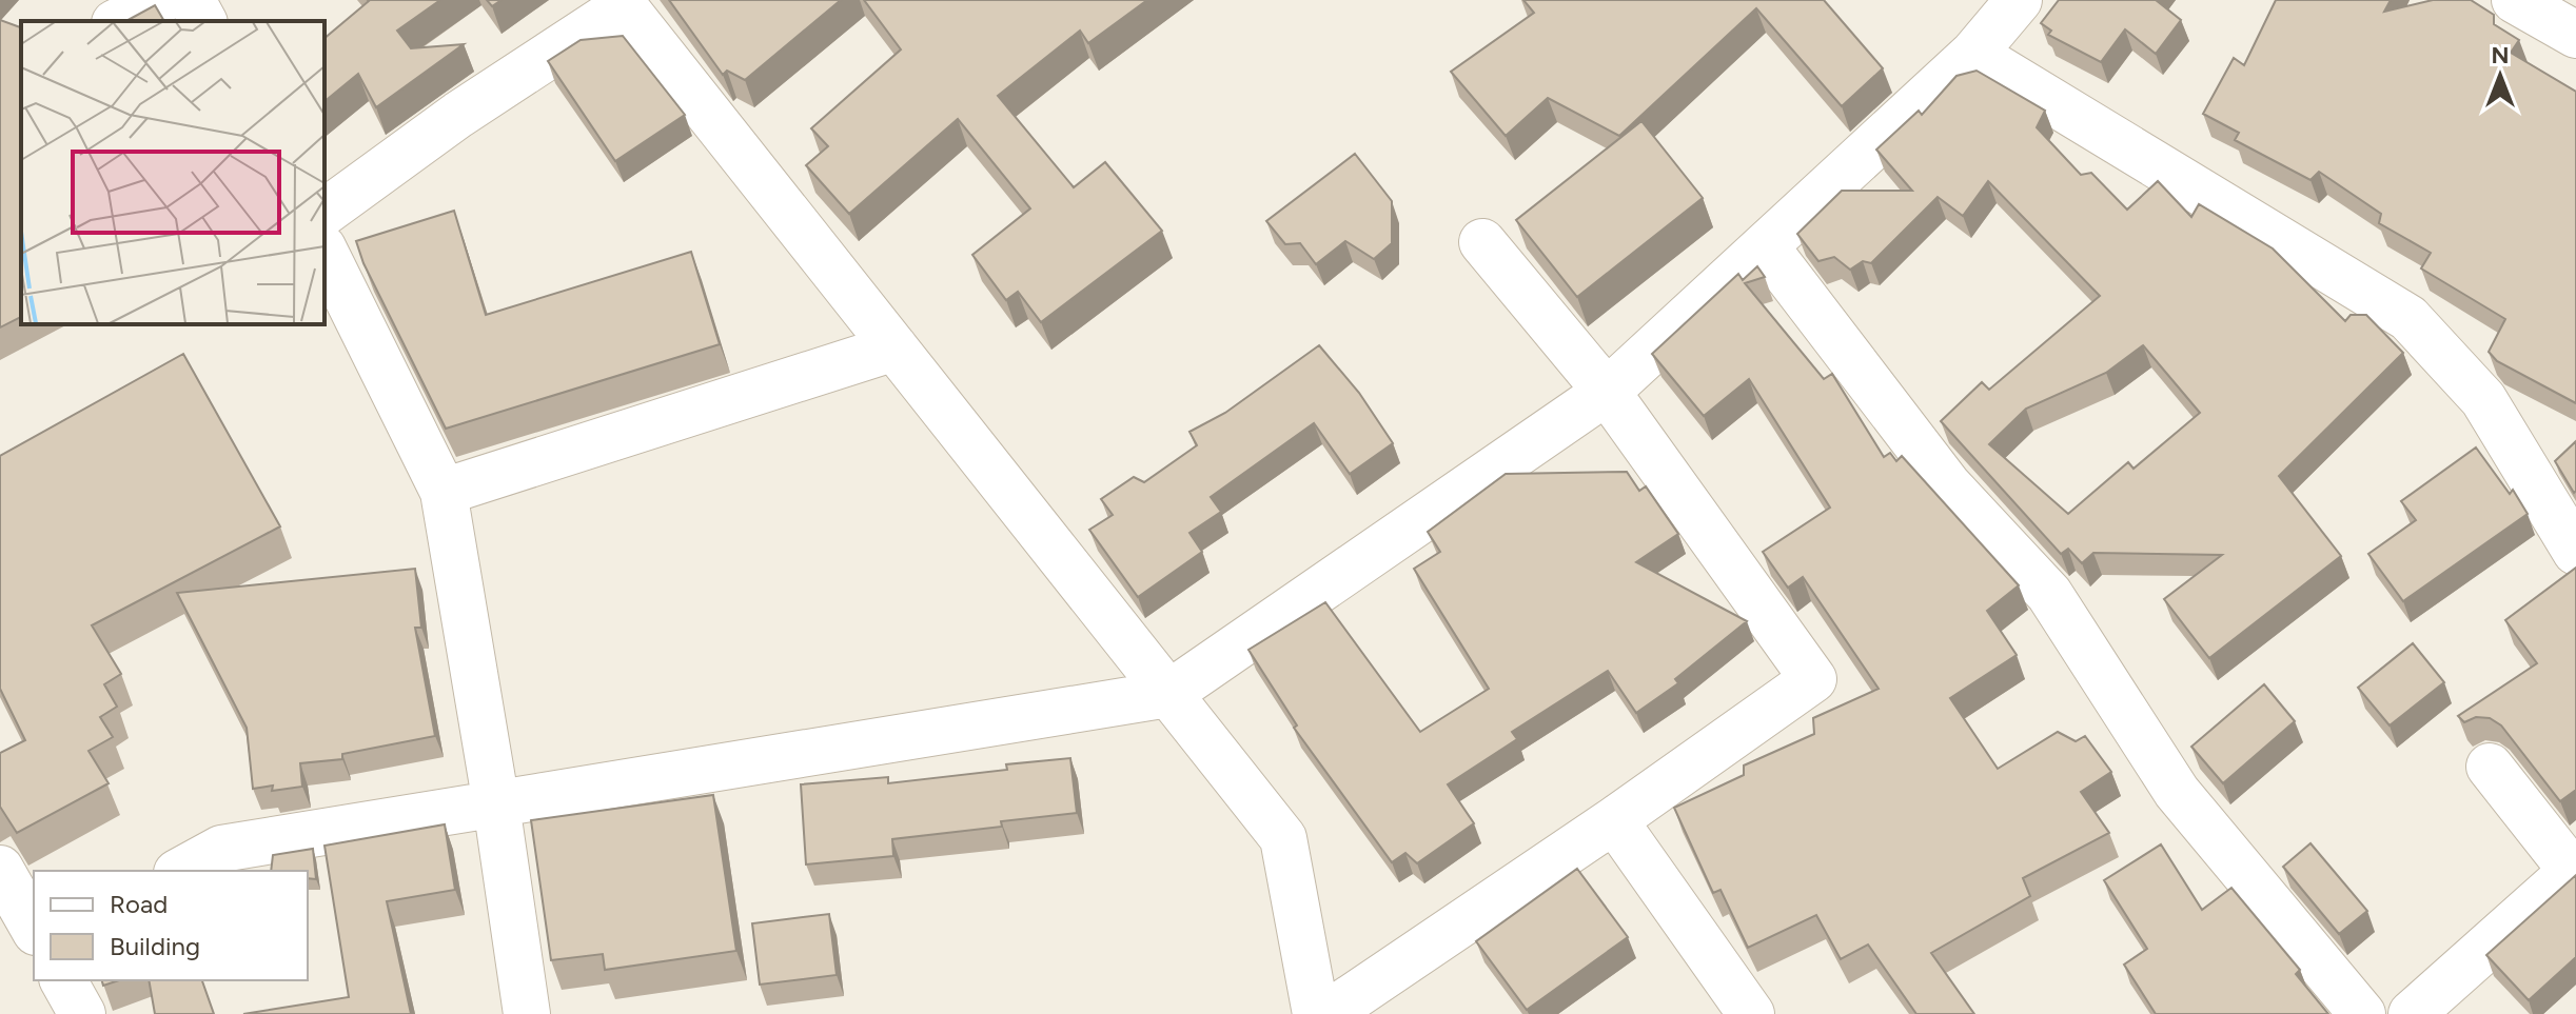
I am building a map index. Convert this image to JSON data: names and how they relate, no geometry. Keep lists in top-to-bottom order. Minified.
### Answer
{"legend":["Road","Building"],"north":"top"}
